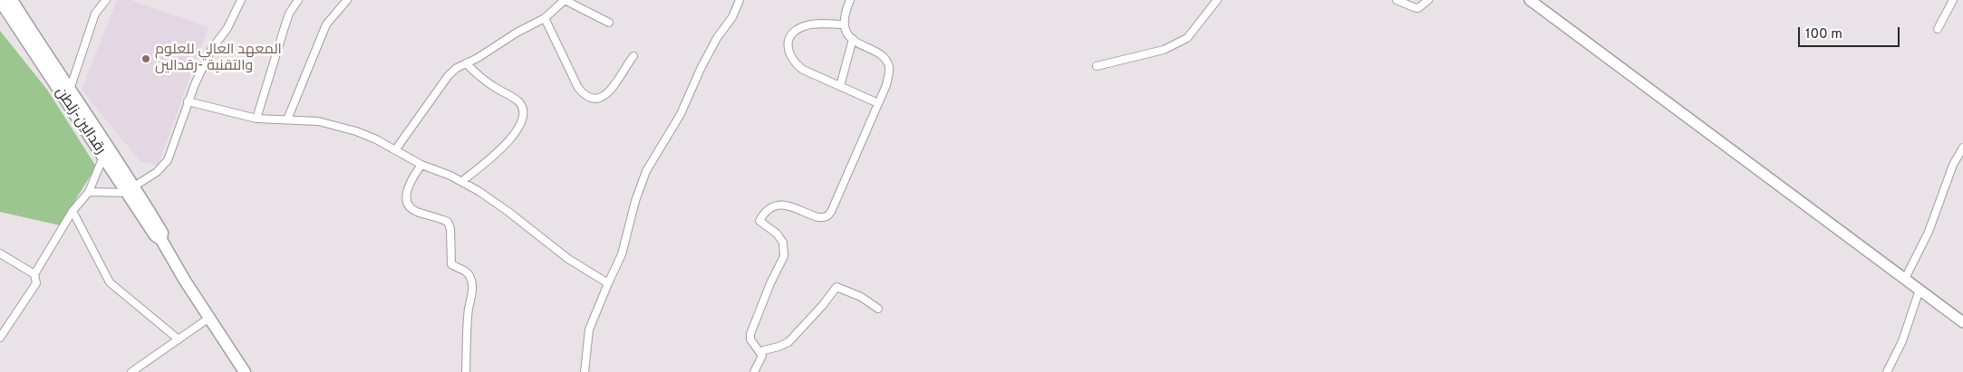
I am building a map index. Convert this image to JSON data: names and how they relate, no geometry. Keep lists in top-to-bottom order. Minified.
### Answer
{"streets":{"main road":["رقدالين-زلطن"]},"places":["المعهد العالي للعلوم والتقنية -رقدالين"],"scale_bar":"100 m"}
